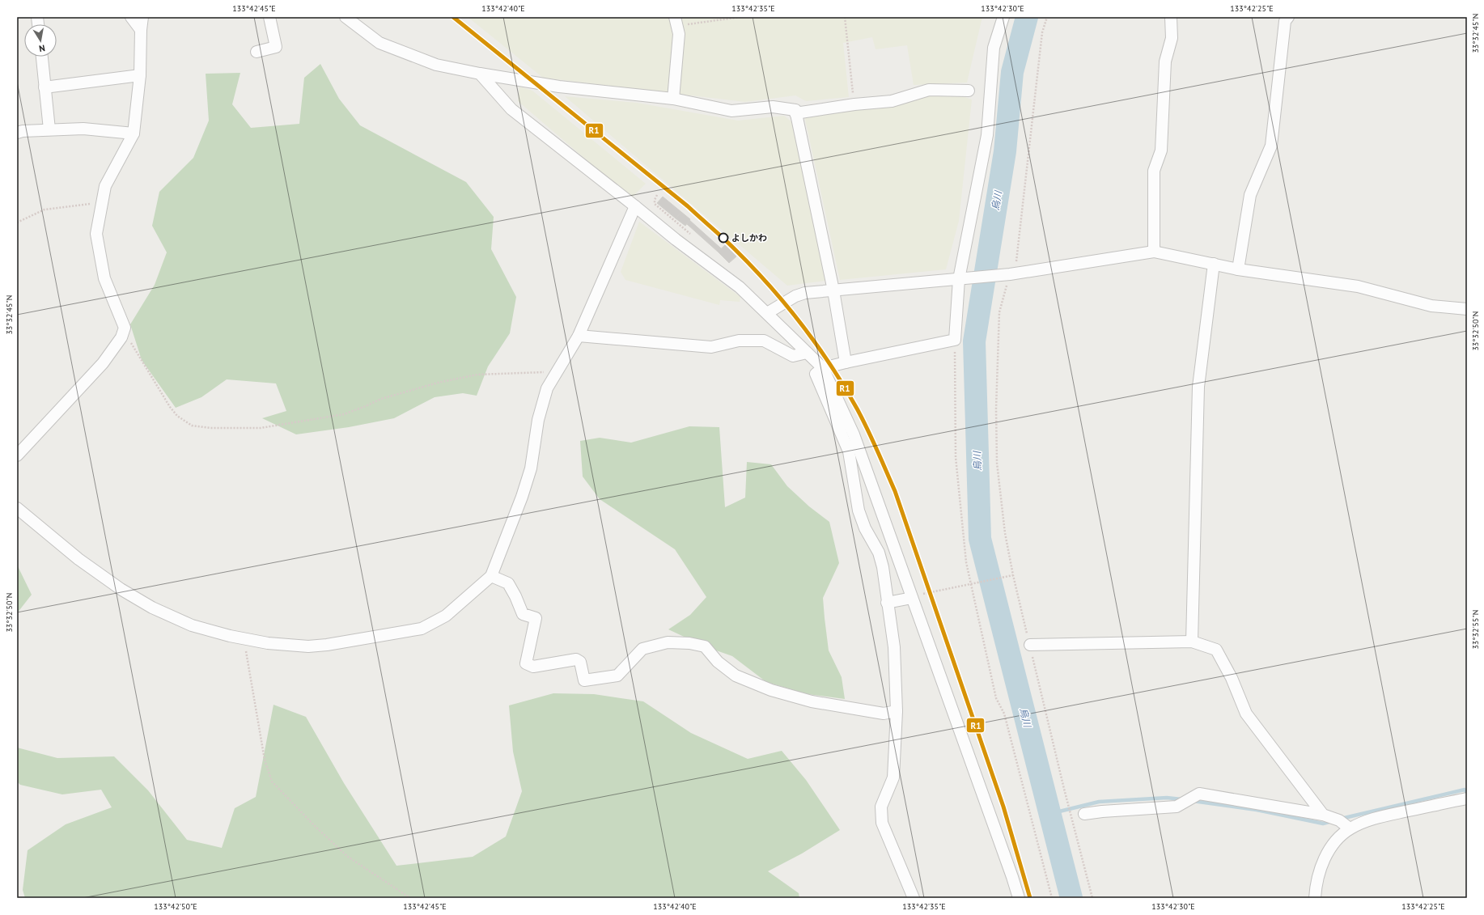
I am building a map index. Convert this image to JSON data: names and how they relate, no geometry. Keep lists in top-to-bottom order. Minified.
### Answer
{"water":["烏川"],"places":["よしかわ"],"lines":["transit line R1"],"north":"bottom","coordinates":["133°42'45\"E","133°42'40\"E","133°42'35\"E","133°42'30\"E","133°42'25\"E","33°32'45\"N","33°32'50\"N","33°32'55\"N","133°42'50\"E"]}
